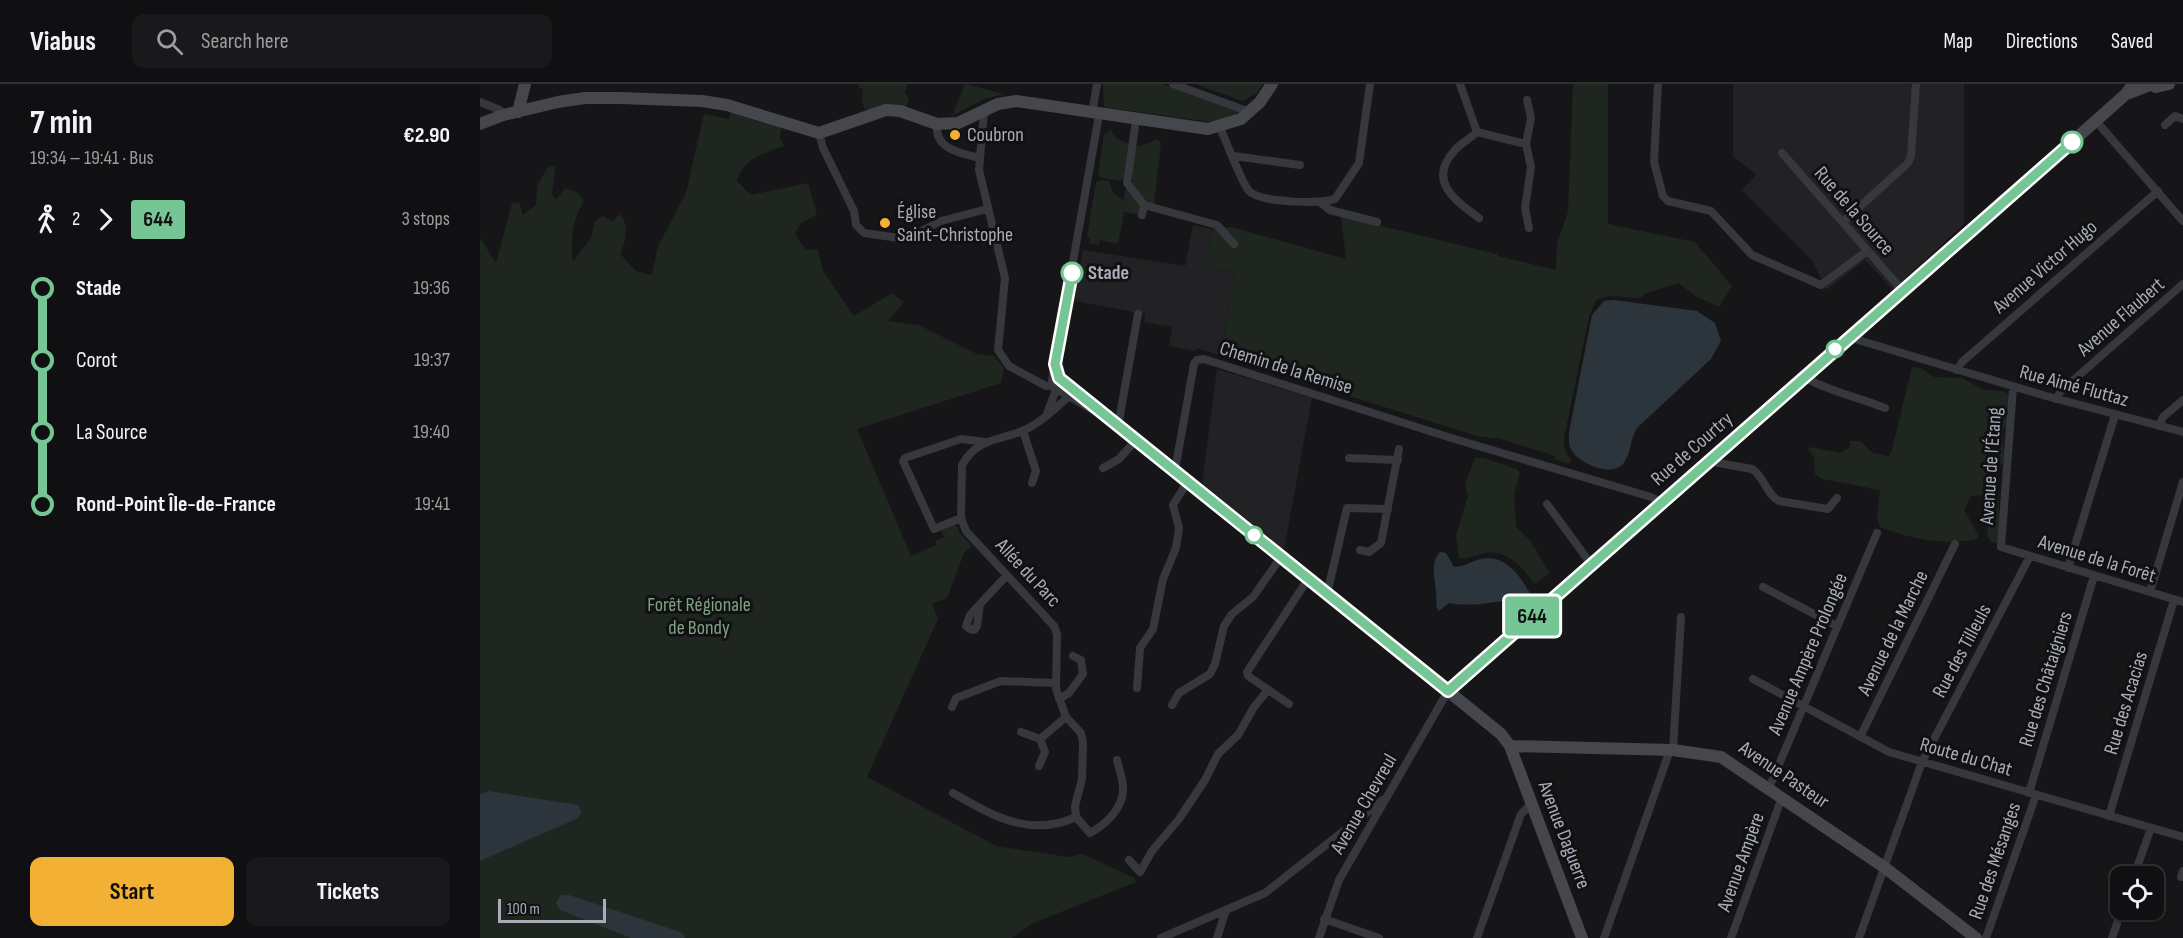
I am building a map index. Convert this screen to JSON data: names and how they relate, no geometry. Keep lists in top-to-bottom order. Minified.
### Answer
{"streets":{"street":["Rue de la Source","Avenue Victor Hugo","Avenue Flaubert","Chemin de la Remise","Rue Aimé Fluttaz","Rue de Courtry","Avenue de l’Étang","Avenue de la Forêt","Allée du Parc","Avenue de la Marche","Rue des Tilleuls","Avenue Ampère Prolongée","Rue des Châtaigniers","Rue des Acacias","Route du Chat","Avenue Pasteur","Avenue Chevreul","Avenue Daguerre","Rue des Mésanges","Avenue Ampère"]},"crossings":[["Rue de la Source","Rue de Courtry"],["Avenue Victor Hugo","Rue Aimé Fluttaz"],["Avenue Flaubert","Rue Aimé Fluttaz"],["Chemin de la Remise","Rue de Courtry"],["Rue Aimé Fluttaz","Rue de Courtry"],["Rue Aimé Fluttaz","Avenue de l’Étang"],["Rue de Courtry","Avenue Chevreul"],["Avenue de l’Étang","Avenue de la Forêt"],["Avenue de la Forêt","Rue des Tilleuls"],["Avenue de la Forêt","Rue des Châtaigniers"],["Avenue de la Forêt","Rue des Acacias"],["Avenue de la Marche","Route du Chat"],["Rue des Tilleuls","Route du Chat"],["Rue des Tilleuls","Avenue Pasteur"],["Avenue Ampère Prolongée","Route du Chat"],["Avenue Ampère Prolongée","Avenue Pasteur"],["Rue des Châtaigniers","Route du Chat"],["Rue des Châtaigniers","Rue des Mésanges"],["Rue des Acacias","Route du Chat"],["Route du Chat","Rue des Mésanges"],["Avenue Pasteur","Avenue Daguerre"],["Avenue Pasteur","Avenue Ampère"]],"parks":["Forêt Régionale de Bondy"],"places":["Coubron","Église Saint-Christophe","Stade"],"lines":["bus line 644"],"scale_bar":"100 m","page":{"header":"Viabus","search":"Search here","nav":["Map","Directions","Saved"],"heading":["7 min","19:34 – 19:41 · Bus","€2.90"],"on_map":"644","legs":["2","644","3 stops"],"list":[{"name":"Stade","value":"19:36"},{"name":"Corot","value":"19:37"},{"name":"La Source","value":"19:40"},{"name":"Rond-Point Île-de-France","value":"19:41"}],"buttons":["Start","Tickets"],"scale":"100 m"}}
